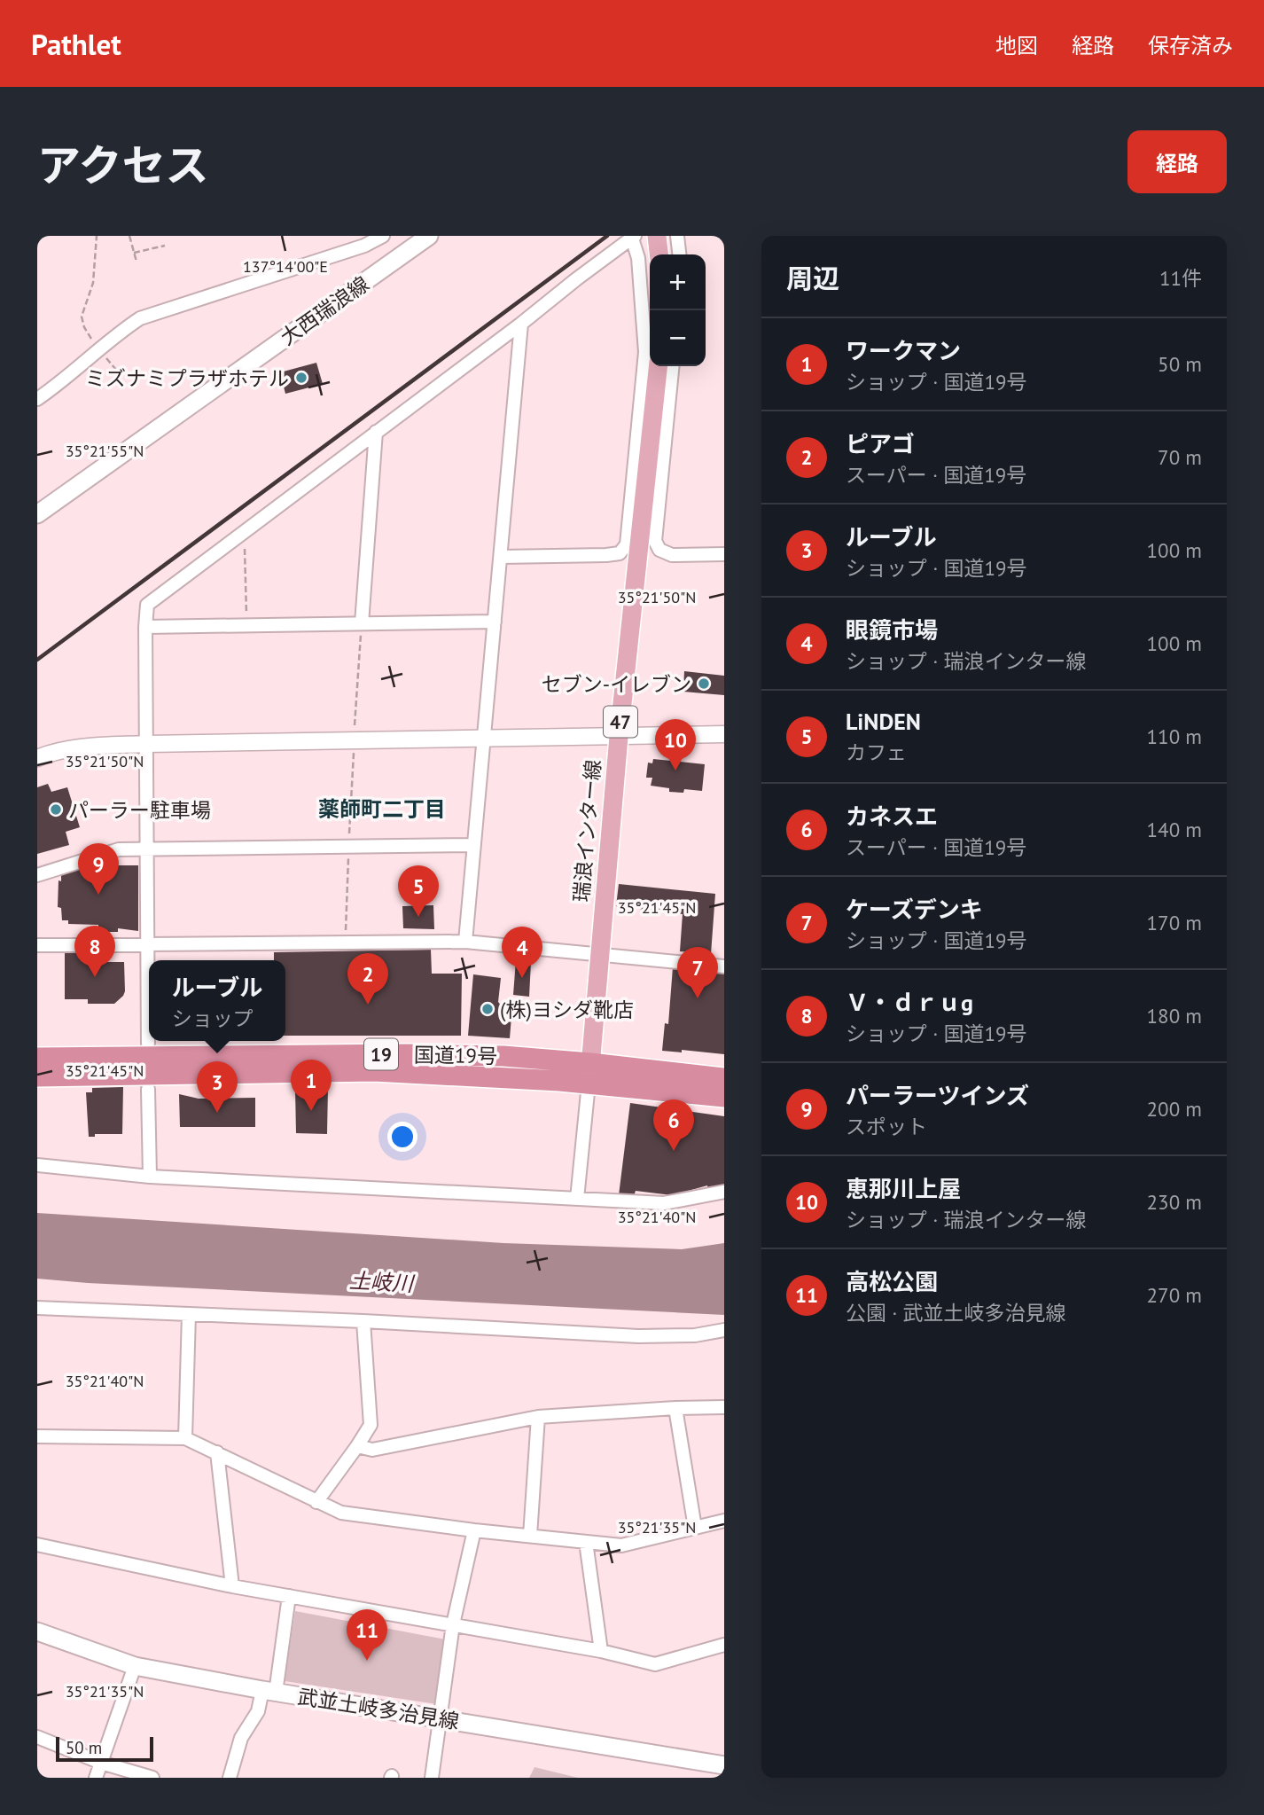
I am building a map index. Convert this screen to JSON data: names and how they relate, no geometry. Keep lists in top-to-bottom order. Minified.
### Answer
{"streets":{"highway":["19","国道19号"],"main road":["大西瑞浪線","47","瑞浪インター線","武並土岐多治見線"]},"crossings":[["瑞浪インター線","国道19号"]],"districts":["薬師町二丁目"],"water":["土岐川"],"places":["ミズナミプラザホテル","セブン-イレブン","パーラー駐車場","(株)ヨシダ靴店"],"scale_bar":"50 m","page":{"header":"Pathlet","nav":["地図","経路","保存済み"],"title":"アクセス","buttons":"経路","heading":["周辺","11件"],"map_buttons":["+","−"],"list":[{"mark":"1","name":"ワークマン","note":"ショップ · 国道19号","value":"50 m"},{"mark":"2","name":"ピアゴ","note":"スーパー · 国道19号","value":"70 m"},{"mark":"3","name":"ルーブル","note":"ショップ · 国道19号","value":"100 m"},{"mark":"4","name":"眼鏡市場","note":"ショップ · 瑞浪インター線","value":"100 m"},{"mark":"5","name":"LiNDEN","note":"カフェ","value":"110 m"},{"mark":"6","name":"カネスエ","note":"スーパー · 国道19号","value":"140 m"},{"mark":"7","name":"ケーズデンキ","note":"ショップ · 国道19号","value":"170 m"},{"mark":"8","name":"Ｖ・ｄｒｕg","note":"ショップ · 国道19号","value":"180 m"},{"mark":"9","name":"パーラーツインズ","note":"スポット","value":"200 m"},{"mark":"10","name":"恵那川上屋","note":"ショップ · 瑞浪インター線","value":"230 m"},{"mark":"11","name":"高松公園","note":"公園 · 武並土岐多治見線","value":"270 m"}],"pins":["10","9","5","8","4","7","2","1","3","6","11"],"popup":["ルーブル","ショップ"],"scale":"50 m"},"coordinates":["137°14'00\"E","35°21'55\"N","35°21'50\"N","35°21'45\"N","35°21'40\"N","35°21'35\"N"]}
